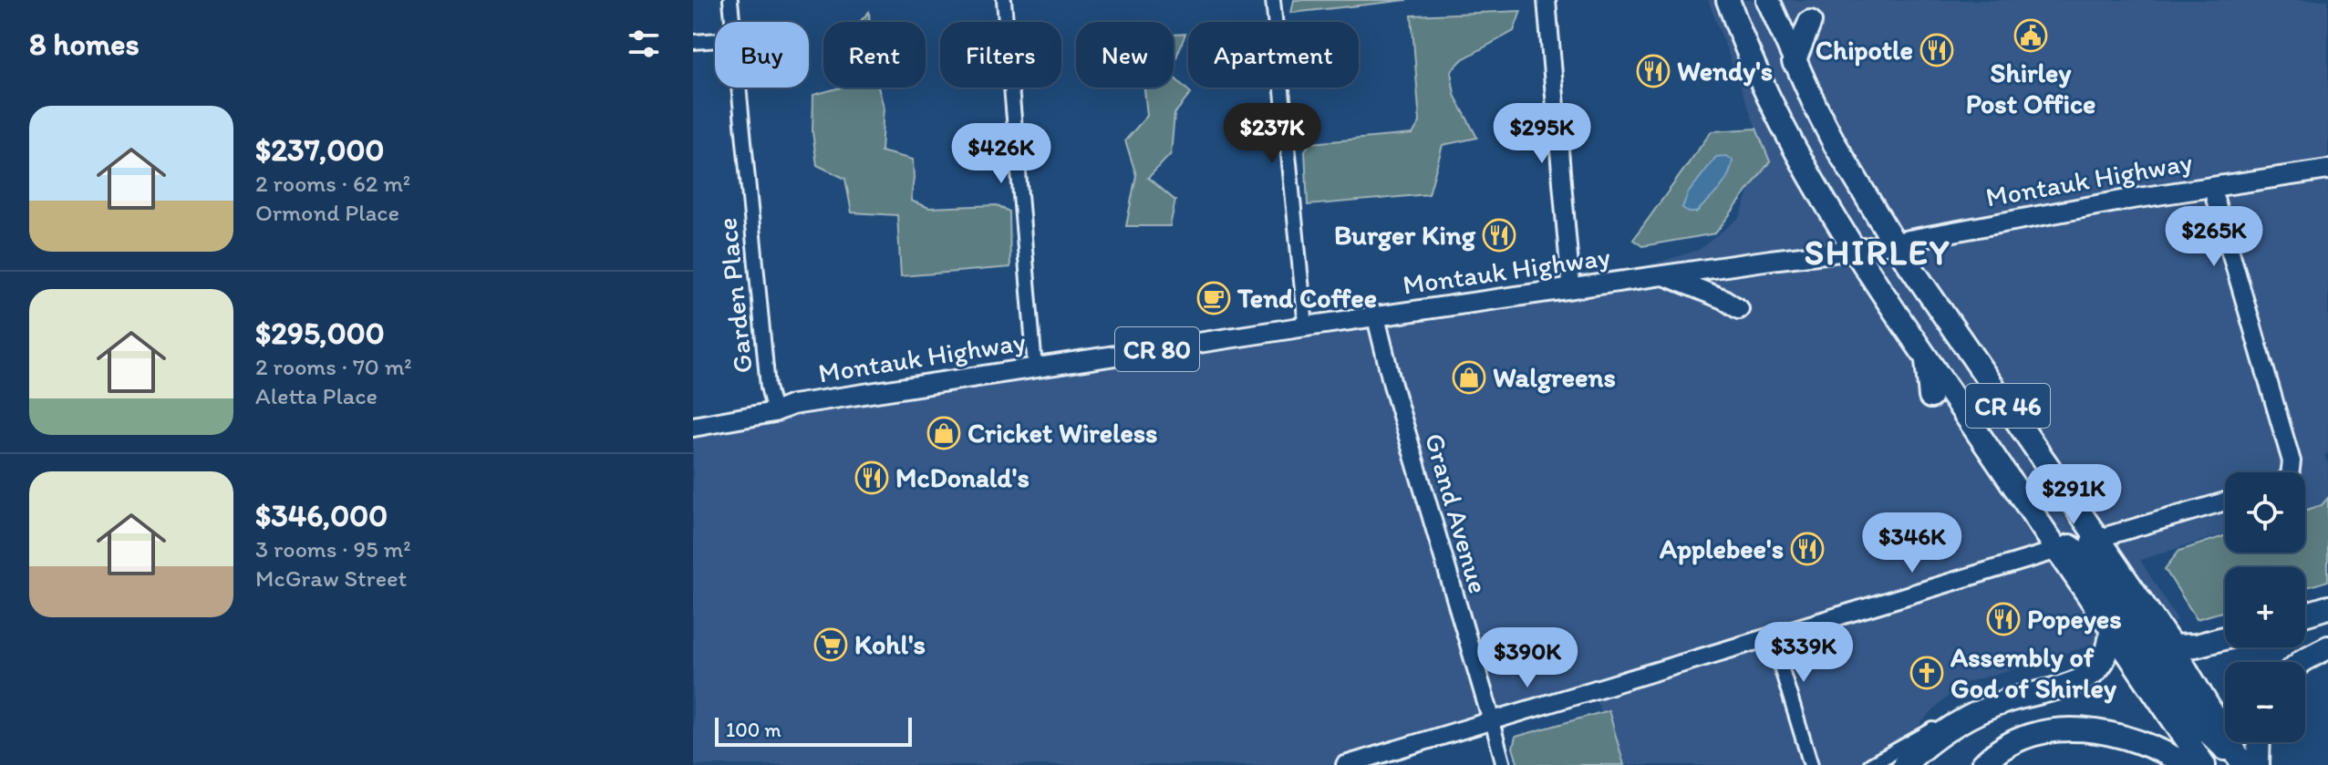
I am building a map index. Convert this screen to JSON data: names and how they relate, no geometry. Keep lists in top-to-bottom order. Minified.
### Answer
{"streets":{"highway":["CR 46"],"main road":["Montauk Highway","CR 80","Grand Avenue"],"street":["Garden Place"]},"crossings":[["Montauk Highway","Garden Place"],["Montauk Highway","CR 46"],["Montauk Highway","Grand Avenue"]],"districts":["SHIRLEY"],"places":{"public building":["Shirley Post Office"],"restaurant":["Chipotle","Wendy's","Burger King","McDonald's","Applebee's","Popeyes"],"cafe":["Tend Coffee"],"shop":["Walgreens","Cricket Wireless"],"supermarket":["Kohl's"],"church":["Assembly of God of Shirley"]},"scale_bar":"100 m","page":{"heading":"8 homes","chip":["Buy","Rent","Filters","New","Apartment"],"list":[{"name":"$237,000","note":"2 rooms · 62 m² · Ormond Place"},{"name":"$295,000","note":"2 rooms · 70 m² · Aletta Place"},{"name":"$346,000","note":"3 rooms · 95 m² · McGraw Street"}],"price":["$237K","$295K","$426K","$265K","$291K","$346K","$339K","$390K"],"map_buttons":["+","−"],"scale":"100 m"}}
